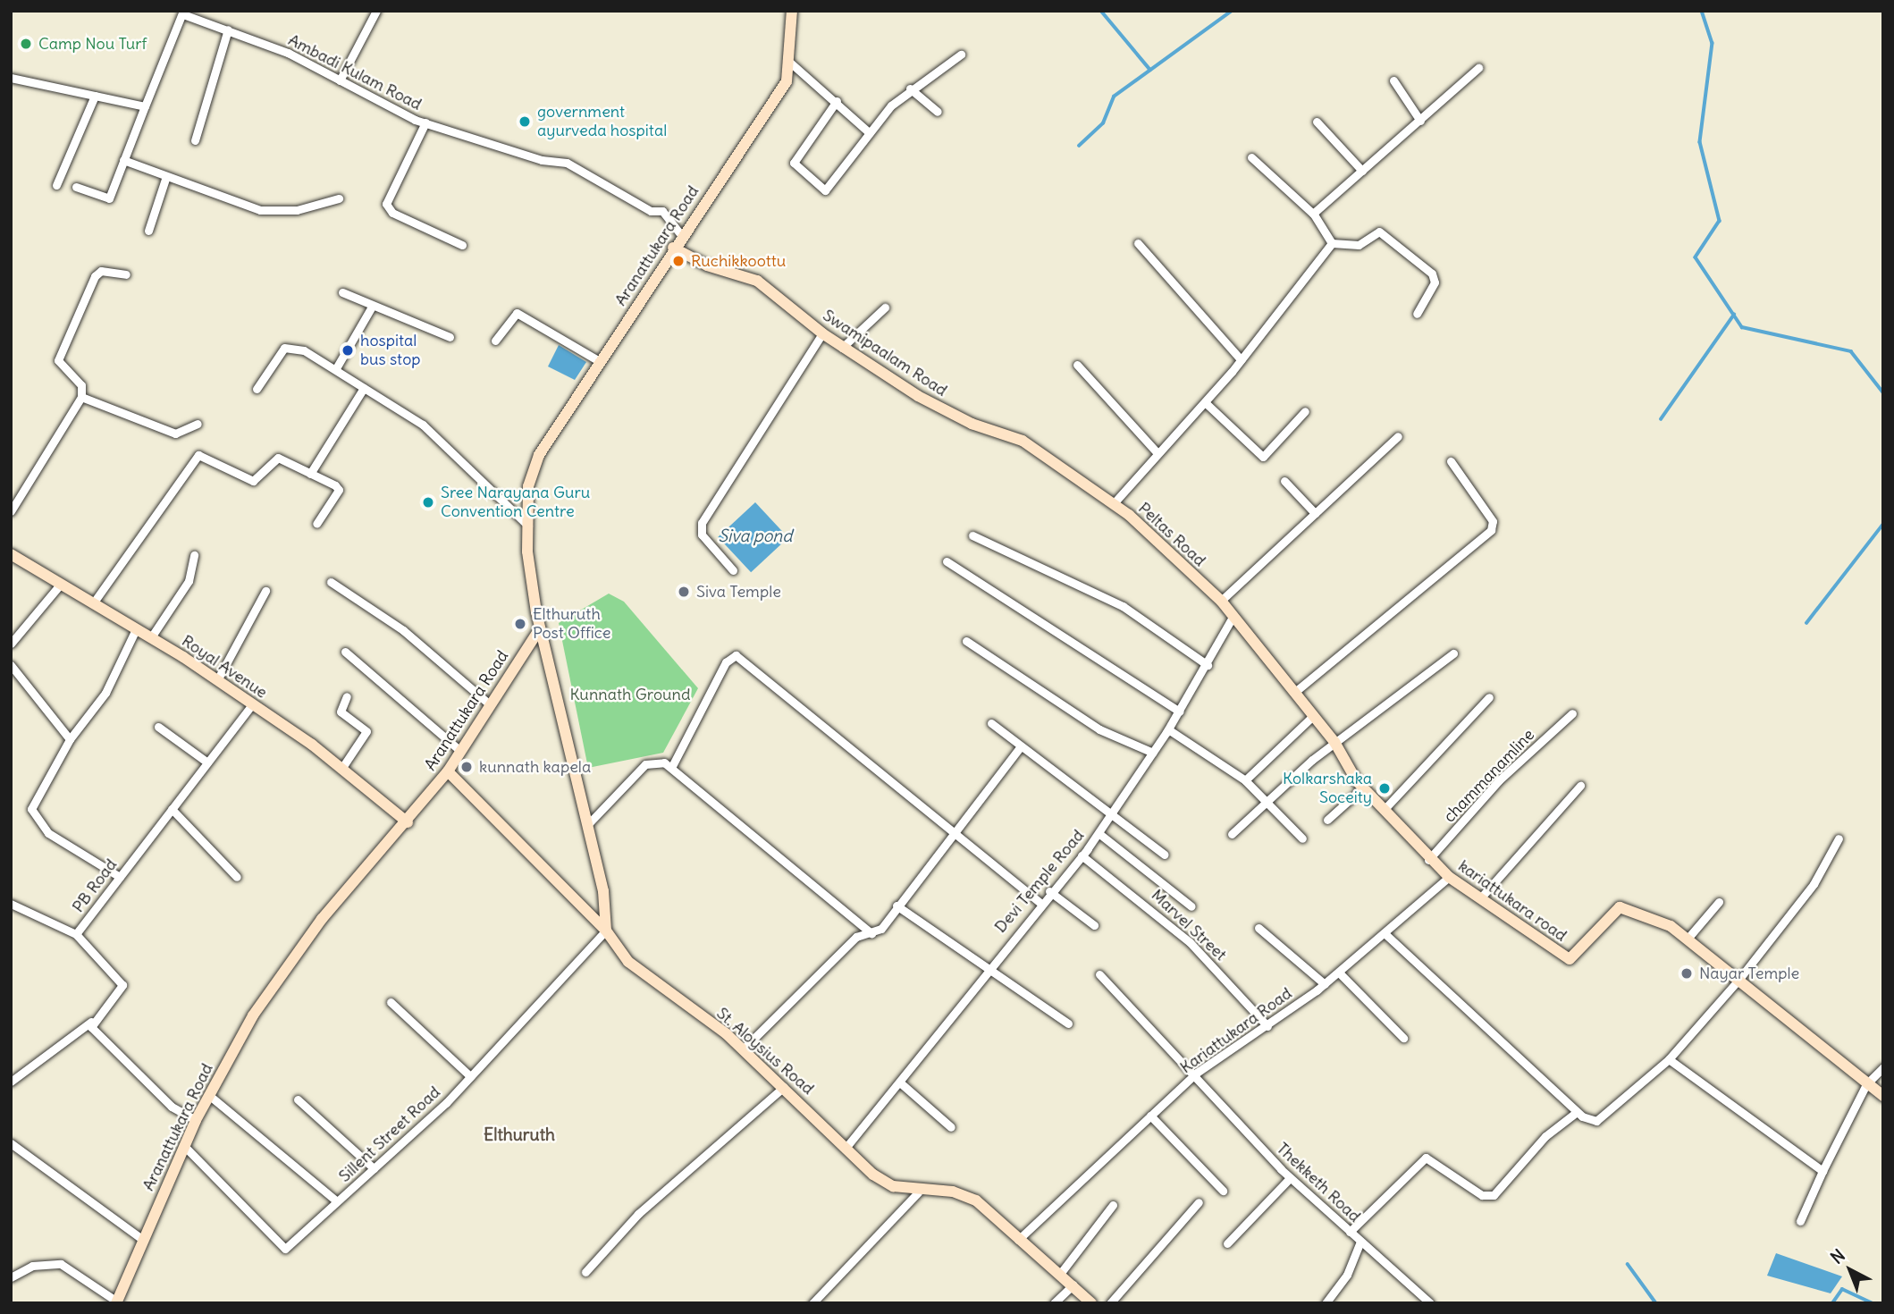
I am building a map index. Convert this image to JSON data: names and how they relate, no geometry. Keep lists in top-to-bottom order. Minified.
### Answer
{"streets":{"main road":["Aranattukara Road","Swamipaalam Road","Peltas Road","Royal Avenue","kariattukara road","St. Aloysius Road"],"street":["Ambadi Kulam Road","chammanamline","Devi Temple Road","PB Road","Marvel Street","Kariattukara Road","Sillent Street Road","Thekketh Road"]},"crossings":[["Ambadi Kulam Road","Aranattukara Road"],["Aranattukara Road","Swamipaalam Road"],["Aranattukara Road","Royal Avenue"],["Aranattukara Road","St. Aloysius Road"],["Aranattukara Road","Sillent Street Road"],["Swamipaalam Road","Peltas Road"],["Peltas Road","Devi Temple Road"],["Peltas Road","kariattukara road"],["Royal Avenue","PB Road"],["chammanamline","kariattukara road"],["Devi Temple Road","kariattukara road"],["Devi Temple Road","Marvel Street"],["Devi Temple Road","St. Aloysius Road"],["kariattukara road","Kariattukara Road"],["Marvel Street","Kariattukara Road"],["Kariattukara Road","St. Aloysius Road"],["Kariattukara Road","Thekketh Road"],["St. Aloysius Road","Sillent Street Road"]],"districts":["Elthuruth"],"water":["Siva pond"],"parks":["Kunnath Ground"],"places":["Camp Nou Turf","government ayurveda hospital","Ruchikkoottu","hospital bus stop","Sree Narayana Guru Convention Centre","Siva Temple","Elthuruth Post Office","kunnath kapela","Kolkarshaka Soceity","Nayar Temple"],"north":"top left"}
